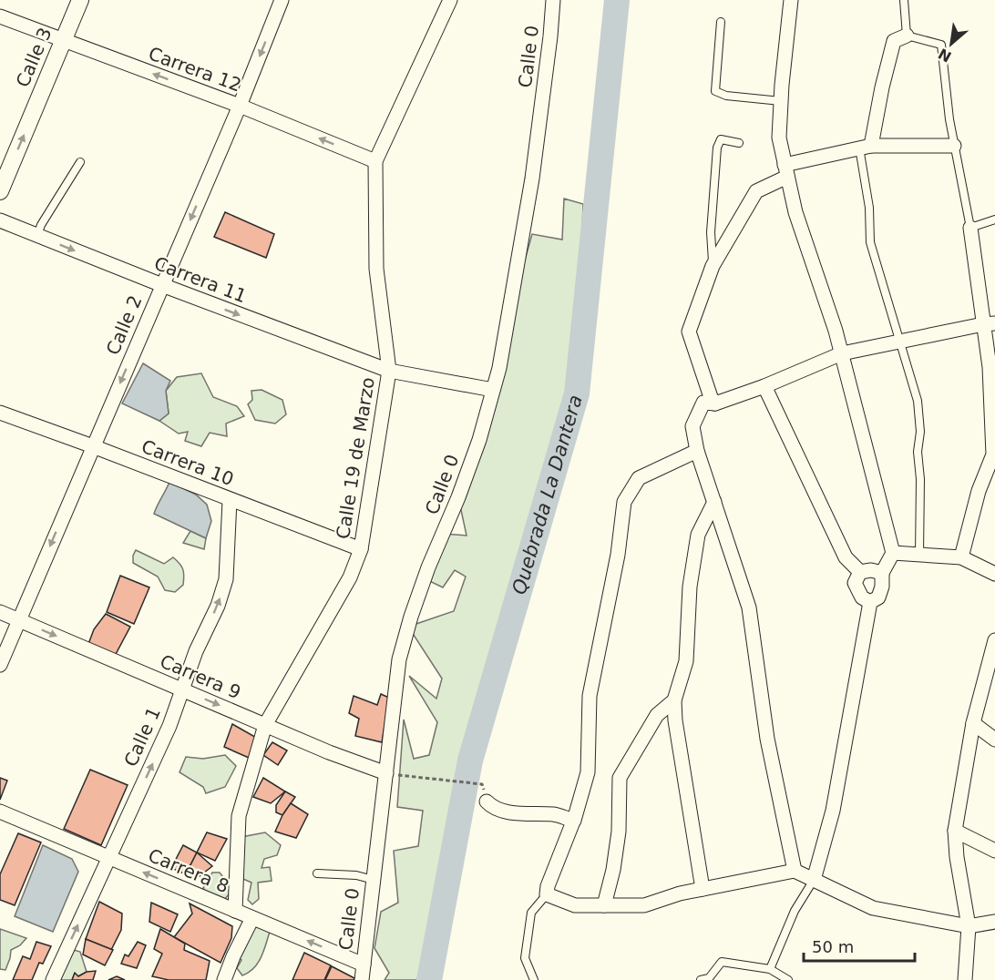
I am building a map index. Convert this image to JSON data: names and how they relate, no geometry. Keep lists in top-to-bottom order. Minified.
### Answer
{"streets":{"street":["Calle 0","Calle 3","Carrera 12","Carrera 11","Calle 2","Calle 19 de Marzo","Carrera 10","Carrera 9","Calle 1","Carrera 8"]},"crossings":[["Calle 0","Carrera 11"],["Calle 0","Carrera 9"],["Calle 0","Carrera 8"],["Calle 3","Carrera 12"],["Carrera 12","Calle 2"],["Carrera 12","Calle 19 de Marzo"],["Carrera 11","Calle 2"],["Carrera 11","Calle 19 de Marzo"],["Calle 2","Carrera 10"],["Calle 2","Carrera 9"],["Calle 19 de Marzo","Carrera 10"],["Calle 19 de Marzo","Carrera 9"],["Calle 19 de Marzo","Carrera 8"],["Carrera 10","Calle 1"],["Carrera 9","Calle 1"],["Calle 1","Carrera 8"]],"one_way":["Calle 3","Carrera 12","Carrera 11","Calle 2","Carrera 9","Calle 1","Carrera 8"],"water":["Quebrada La Dantera"],"scale_bar":"50 m","north":"bottom left"}
